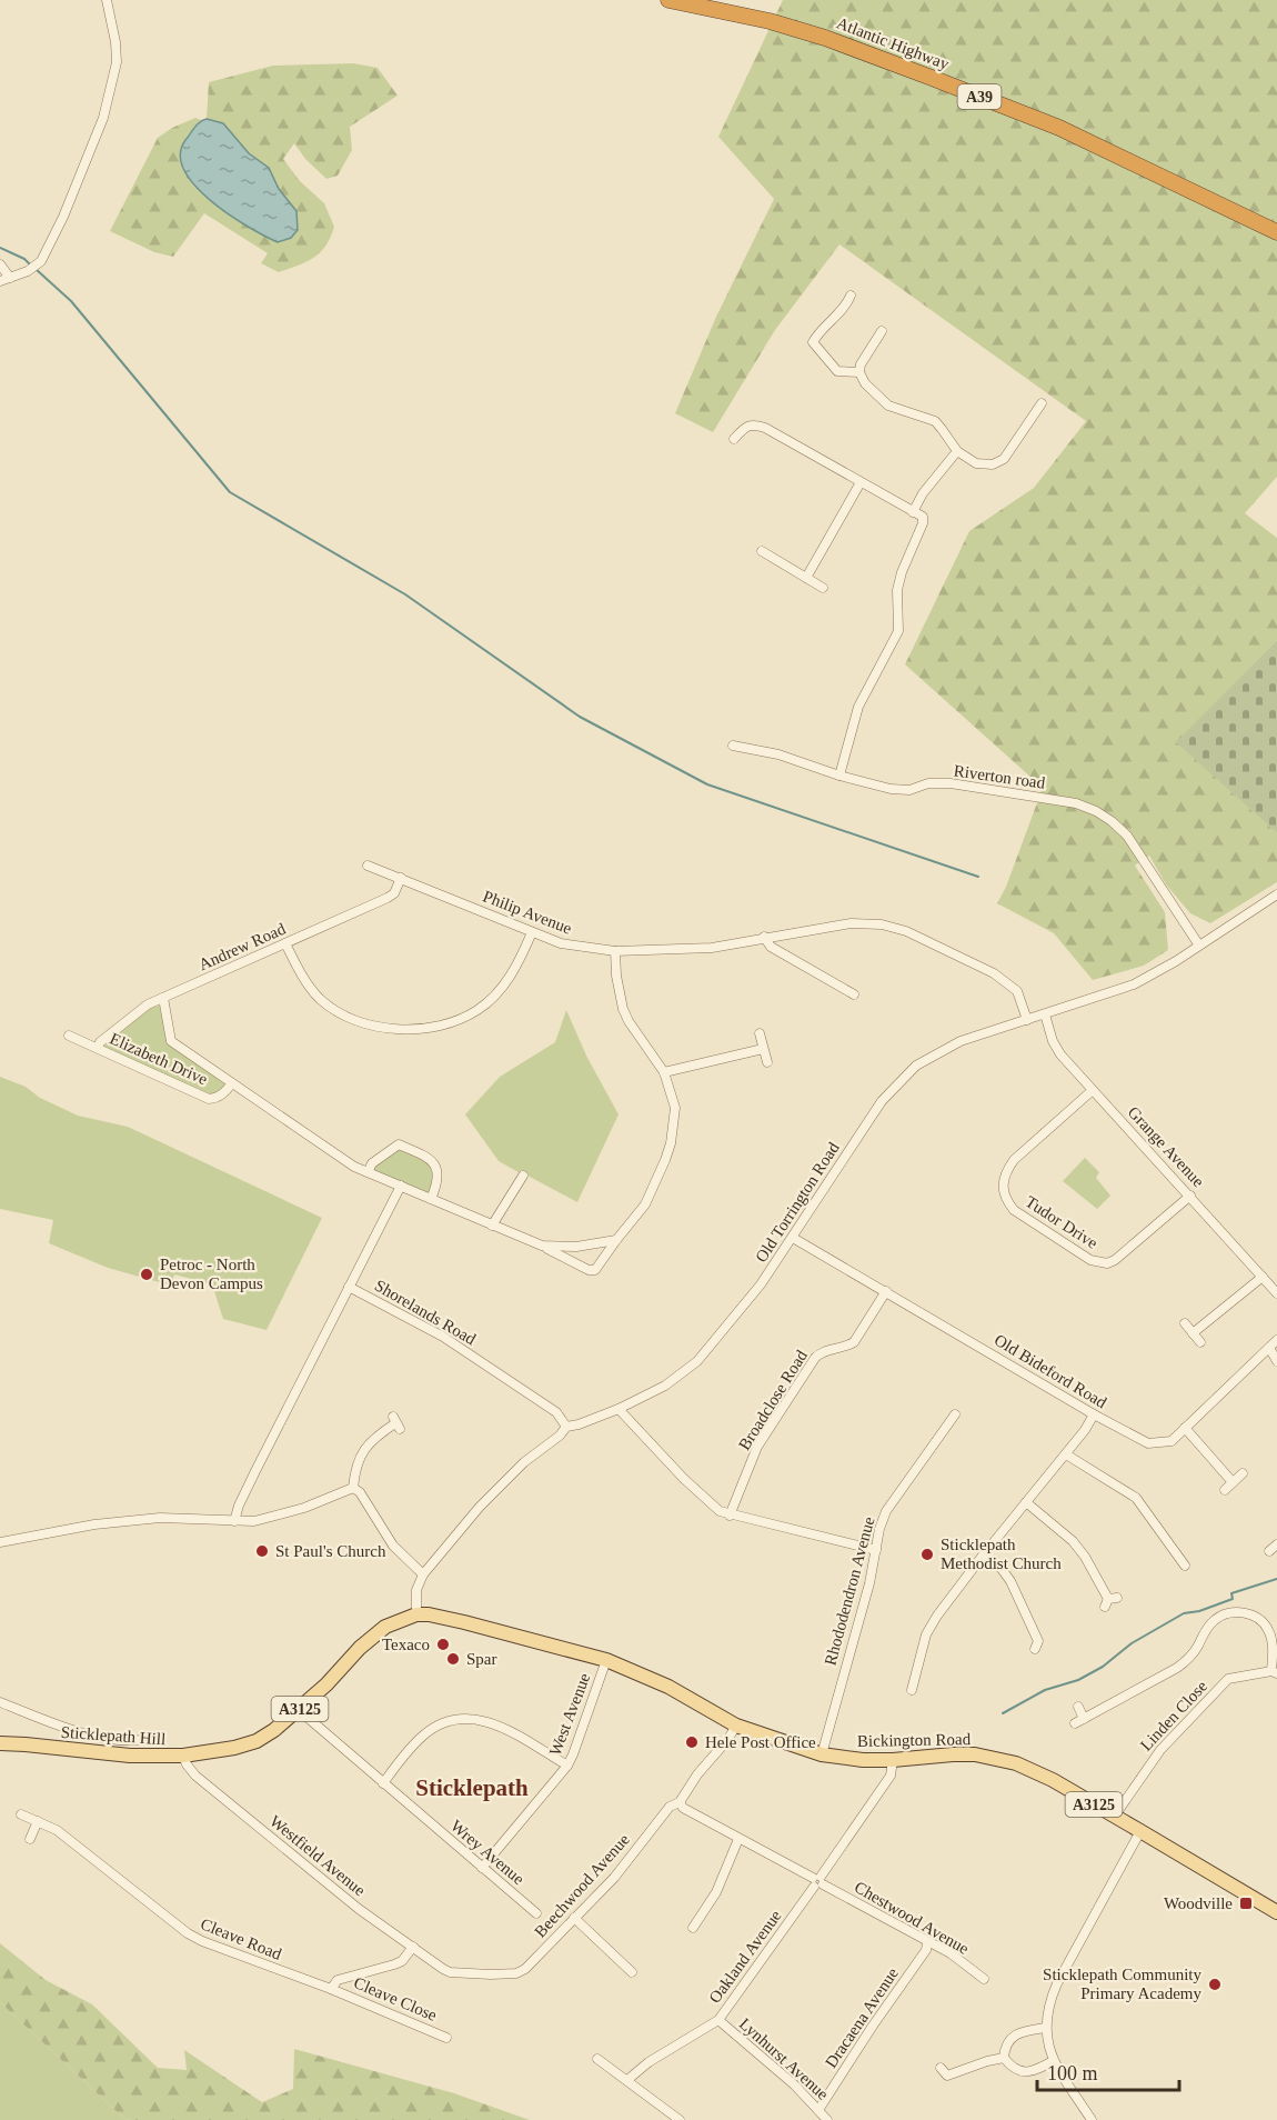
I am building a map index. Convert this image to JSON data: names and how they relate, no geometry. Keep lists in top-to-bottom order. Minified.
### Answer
{"streets":{"highway":["Atlantic Highway","A39"],"main road":["A3125","Sticklepath Hill","Bickington Road"],"street":["Riverton road","Philip Avenue","Andrew Road","Elizabeth Drive","Grange Avenue","Old Torrington Road","Tudor Drive","Shorelands Road","Old Bideford Road","Broadclose Road","Rhododendron Avenue","West Avenue","Linden Close","Wrey Avenue","Westfield Avenue","Beechwood Avenue","Chestwood Avenue","Cleave Road","Oakland Avenue","Cleave Close","Dracaena Avenue","Lynhurst Avenue"]},"crossings":[["Riverton road","Old Torrington Road"],["Philip Avenue","Andrew Road"],["Philip Avenue","Elizabeth Drive"],["Philip Avenue","Old Torrington Road"],["Andrew Road","Elizabeth Drive"],["Grange Avenue","Old Torrington Road"],["Grange Avenue","Tudor Drive"],["Old Torrington Road","Shorelands Road"],["Old Torrington Road","Old Bideford Road"],["Old Torrington Road","Sticklepath Hill"],["Old Torrington Road","Bickington Road"],["Old Bideford Road","Broadclose Road"],["Rhododendron Avenue","Bickington Road"],["West Avenue","Bickington Road"],["West Avenue","Wrey Avenue"],["Linden Close","Bickington Road"],["Sticklepath Hill","Bickington Road"],["Sticklepath Hill","Wrey Avenue"],["Sticklepath Hill","Westfield Avenue"],["Bickington Road","Oakland Avenue"],["Westfield Avenue","Beechwood Avenue"],["Beechwood Avenue","Chestwood Avenue"],["Chestwood Avenue","Oakland Avenue"],["Chestwood Avenue","Dracaena Avenue"],["Cleave Road","Cleave Close"],["Oakland Avenue","Lynhurst Avenue"],["Dracaena Avenue","Lynhurst Avenue"]],"districts":["Sticklepath"],"places":{"other":["Petroc - North Devon Campus","St Paul's Church","Sticklepath Methodist Church","Texaco","Spar","Hele Post Office","Sticklepath Community Primary Academy"],"transit":["Woodville"]},"scale_bar":"100 m"}
